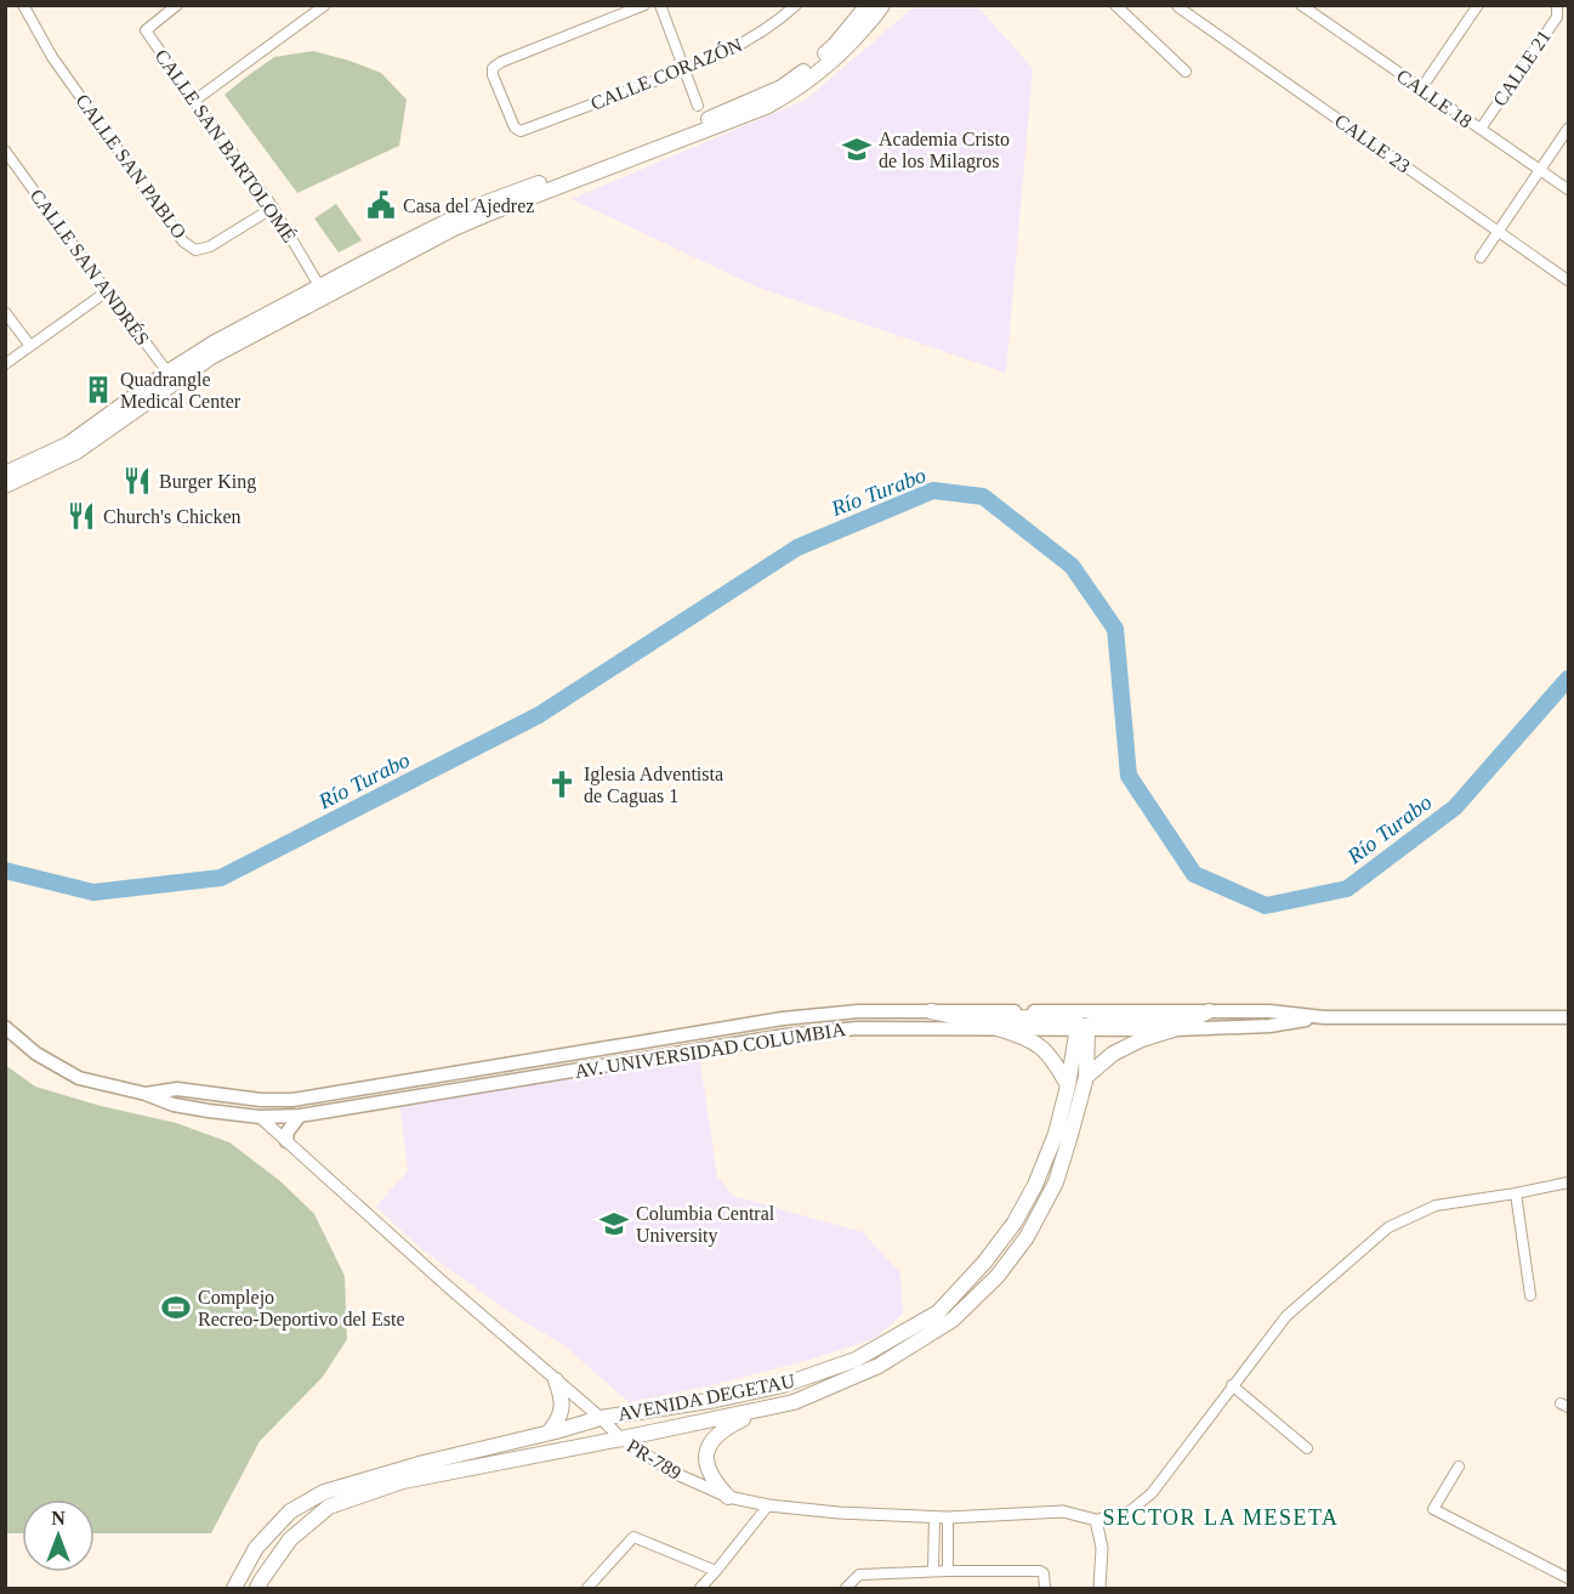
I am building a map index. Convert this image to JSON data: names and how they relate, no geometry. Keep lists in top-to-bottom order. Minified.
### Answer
{"streets":{"main road":["AV. UNIVERSIDAD COLUMBIA","AVENIDA DEGETAU"],"street":["CALLE 21","CALLE CORAZÓN","CALLE 18","CALLE 23","CALLE SAN BARTOLOMÉ","CALLE SAN PABLO","CALLE SAN ANDRÉS","PR-789"]},"crossings":[["CALLE 21","CALLE 18"],["CALLE SAN BARTOLOMÉ","CALLE SAN PABLO"],["AV. UNIVERSIDAD COLUMBIA","AVENIDA DEGETAU"],["AV. UNIVERSIDAD COLUMBIA","PR-789"],["AVENIDA DEGETAU","PR-789"]],"districts":["SECTOR LA MESETA"],"water":["Río Turabo"],"places":{"school or university":["Academia Cristo de los Milagros","Columbia Central University"],"public building":["Casa del Ajedrez"],"building":["Quadrangle Medical Center"],"restaurant":["Burger King","Church's Chicken"],"church":["Iglesia Adventista de Caguas 1"],"sports":["Complejo Recreo-Deportivo del Este"]},"north":"top"}
